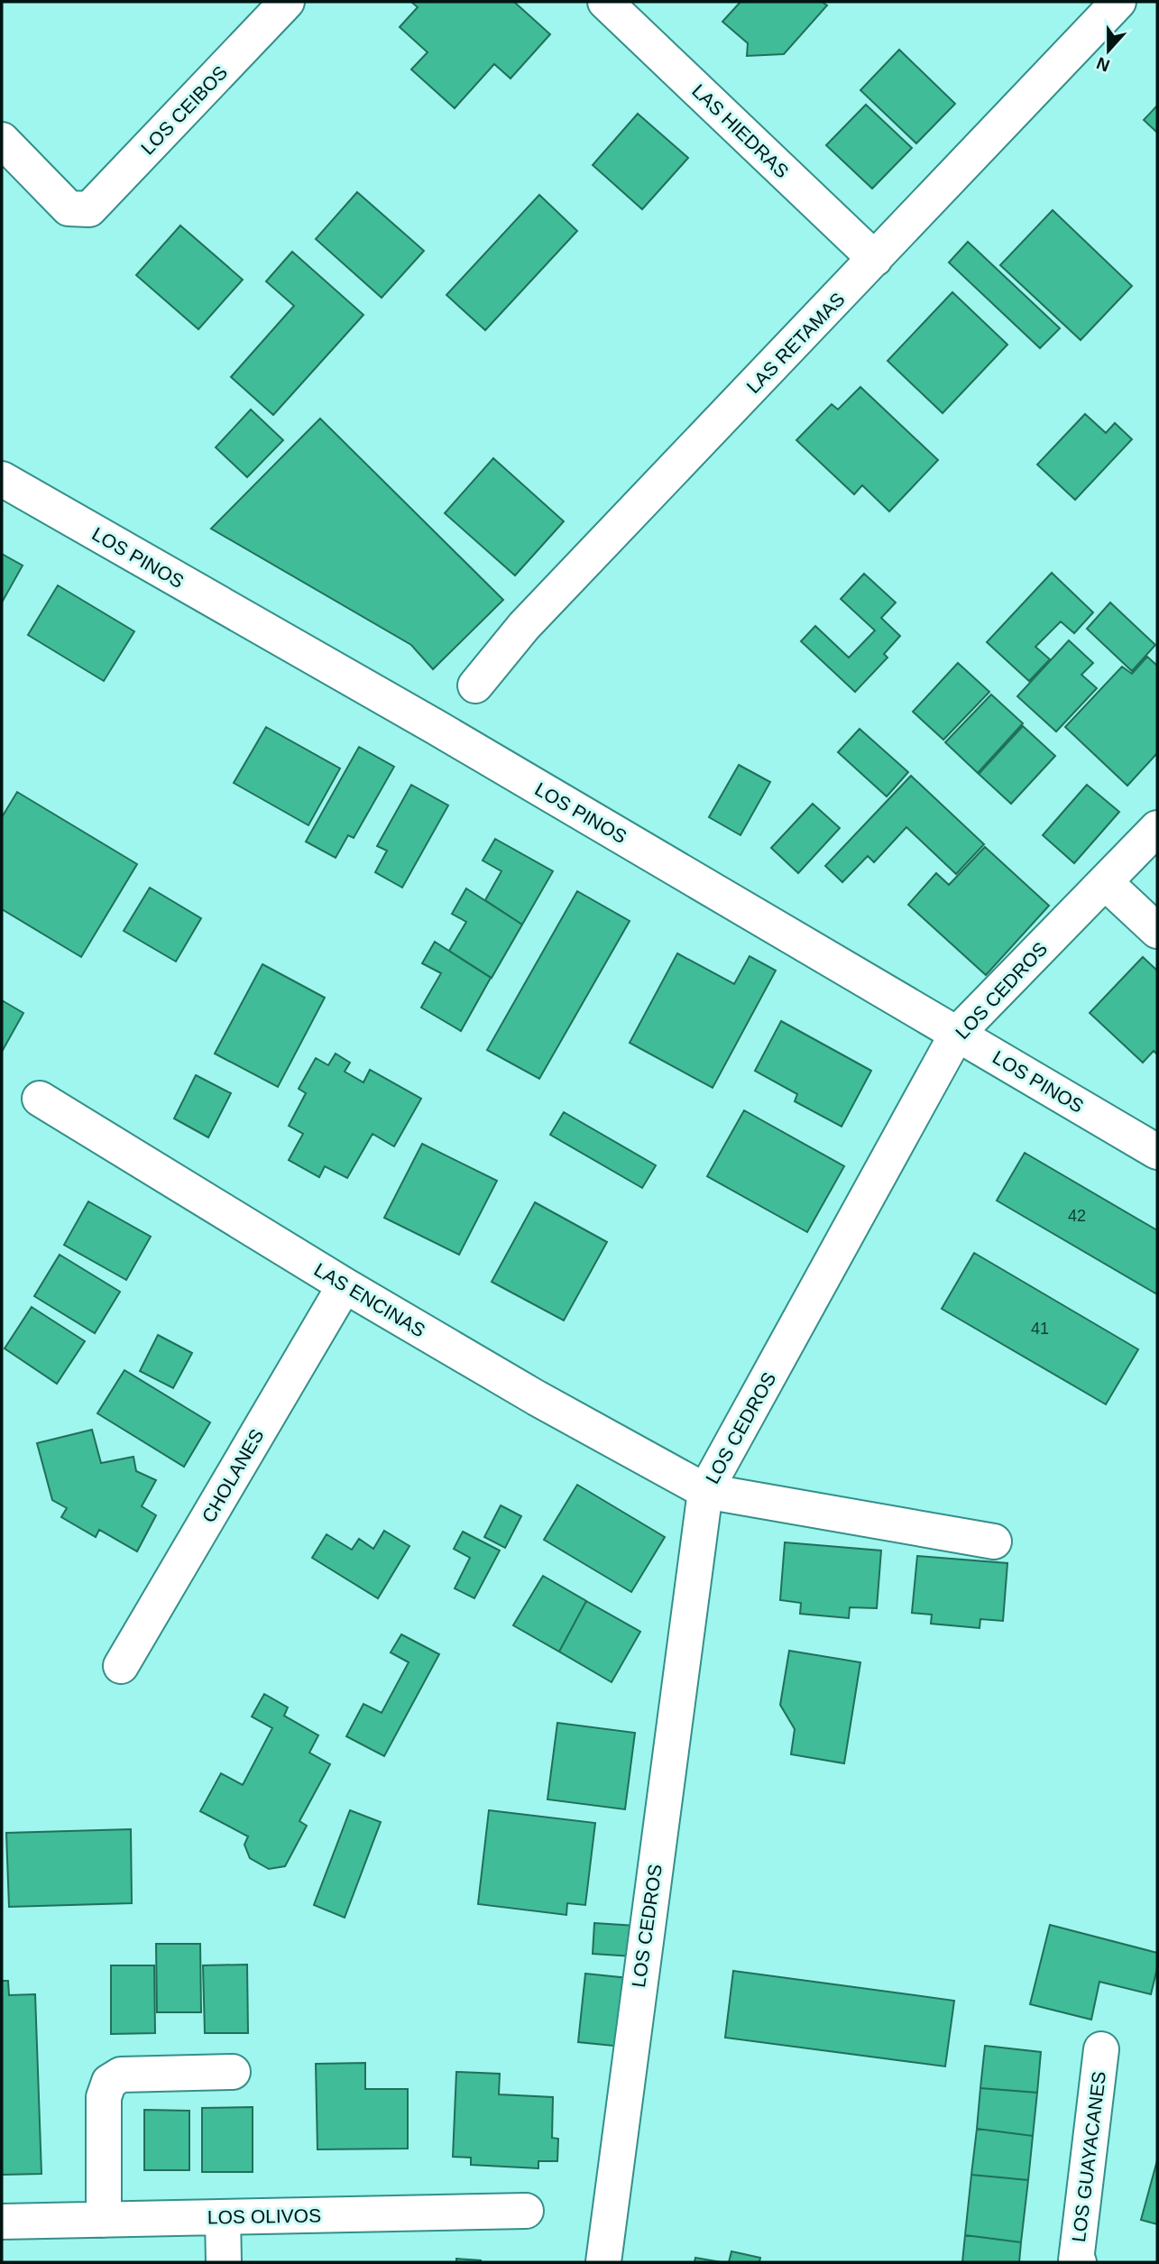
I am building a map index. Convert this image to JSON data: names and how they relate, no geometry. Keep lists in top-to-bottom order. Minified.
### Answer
{"streets":{"street":["LOS CEIBOS","LAS HIEDRAS","LAS RETAMAS","LOS PINOS","LOS CEDROS","LAS ENCINAS","CHOLANES","LOS GUAYACANES","LOS OLIVOS"]},"crossings":[["LAS HIEDRAS","LAS RETAMAS"],["LOS PINOS","LOS CEDROS"],["LOS CEDROS","LAS ENCINAS"],["LAS ENCINAS","CHOLANES"]],"house_numbers":["42","41"],"north":"bottom"}
